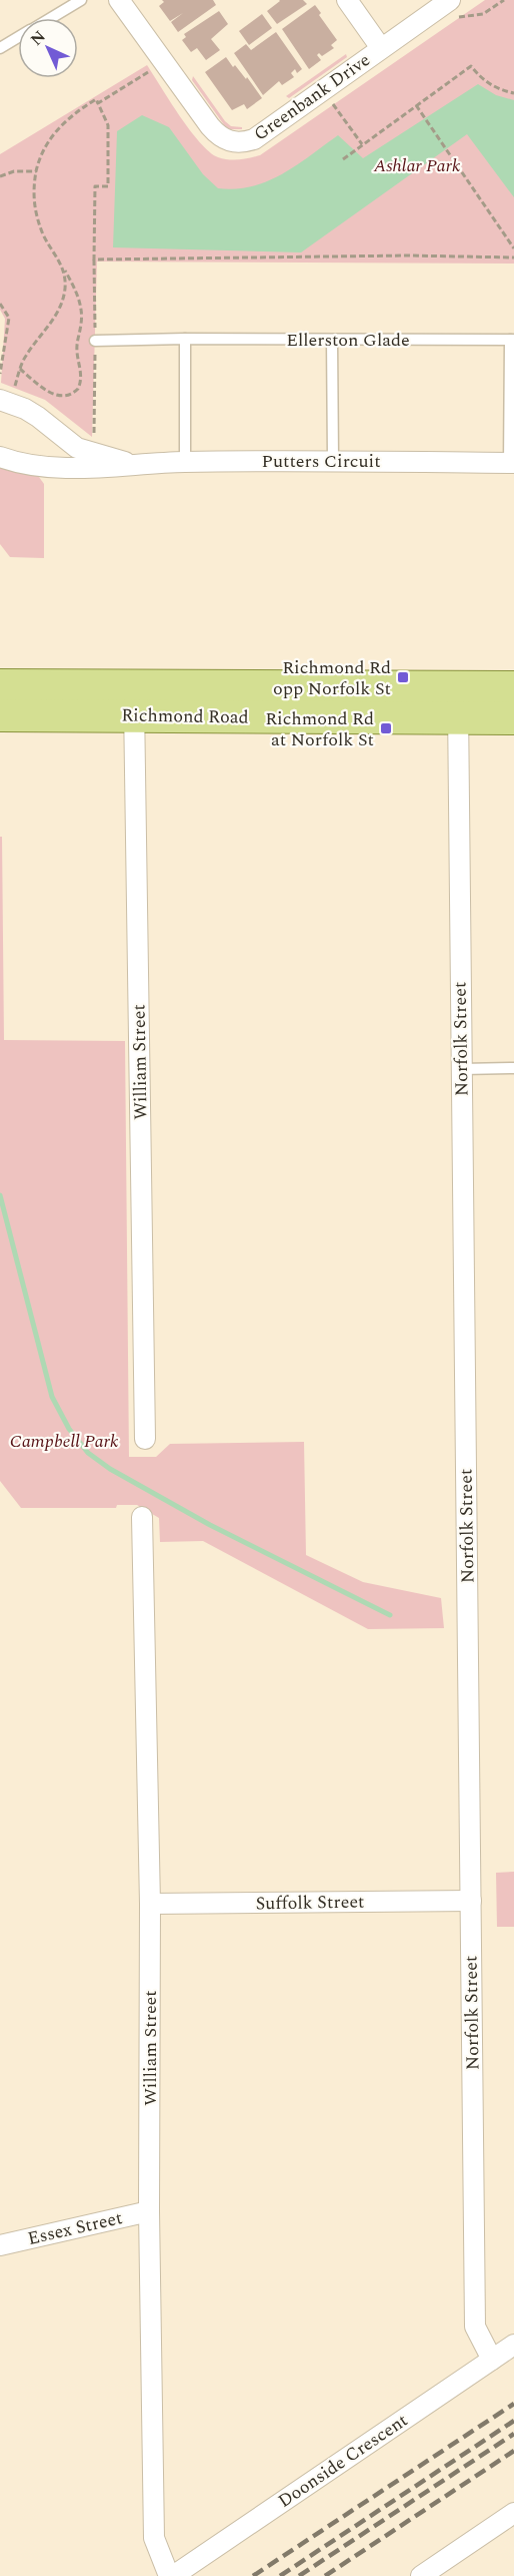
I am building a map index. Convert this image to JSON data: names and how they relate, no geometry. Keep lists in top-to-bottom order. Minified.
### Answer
{"streets":{"main road":["Richmond Road"],"street":["Greenbank Drive","Putters Circuit","Norfolk Street","William Street","Suffolk Street","Essex Street","Doonside Crescent"],"lane":["Ellerston Glade"]},"crossings":[["Ellerston Glade","Putters Circuit"],["Richmond Road","Norfolk Street"],["Richmond Road","William Street"],["Norfolk Street","Suffolk Street"],["Norfolk Street","Doonside Crescent"],["William Street","Suffolk Street"],["William Street","Essex Street"],["William Street","Doonside Crescent"]],"parks":["Ashlar Park","Campbell Park"],"places":{"transit":["Richmond Rd opp Norfolk St","Richmond Rd at Norfolk St"]},"north":"top left"}
